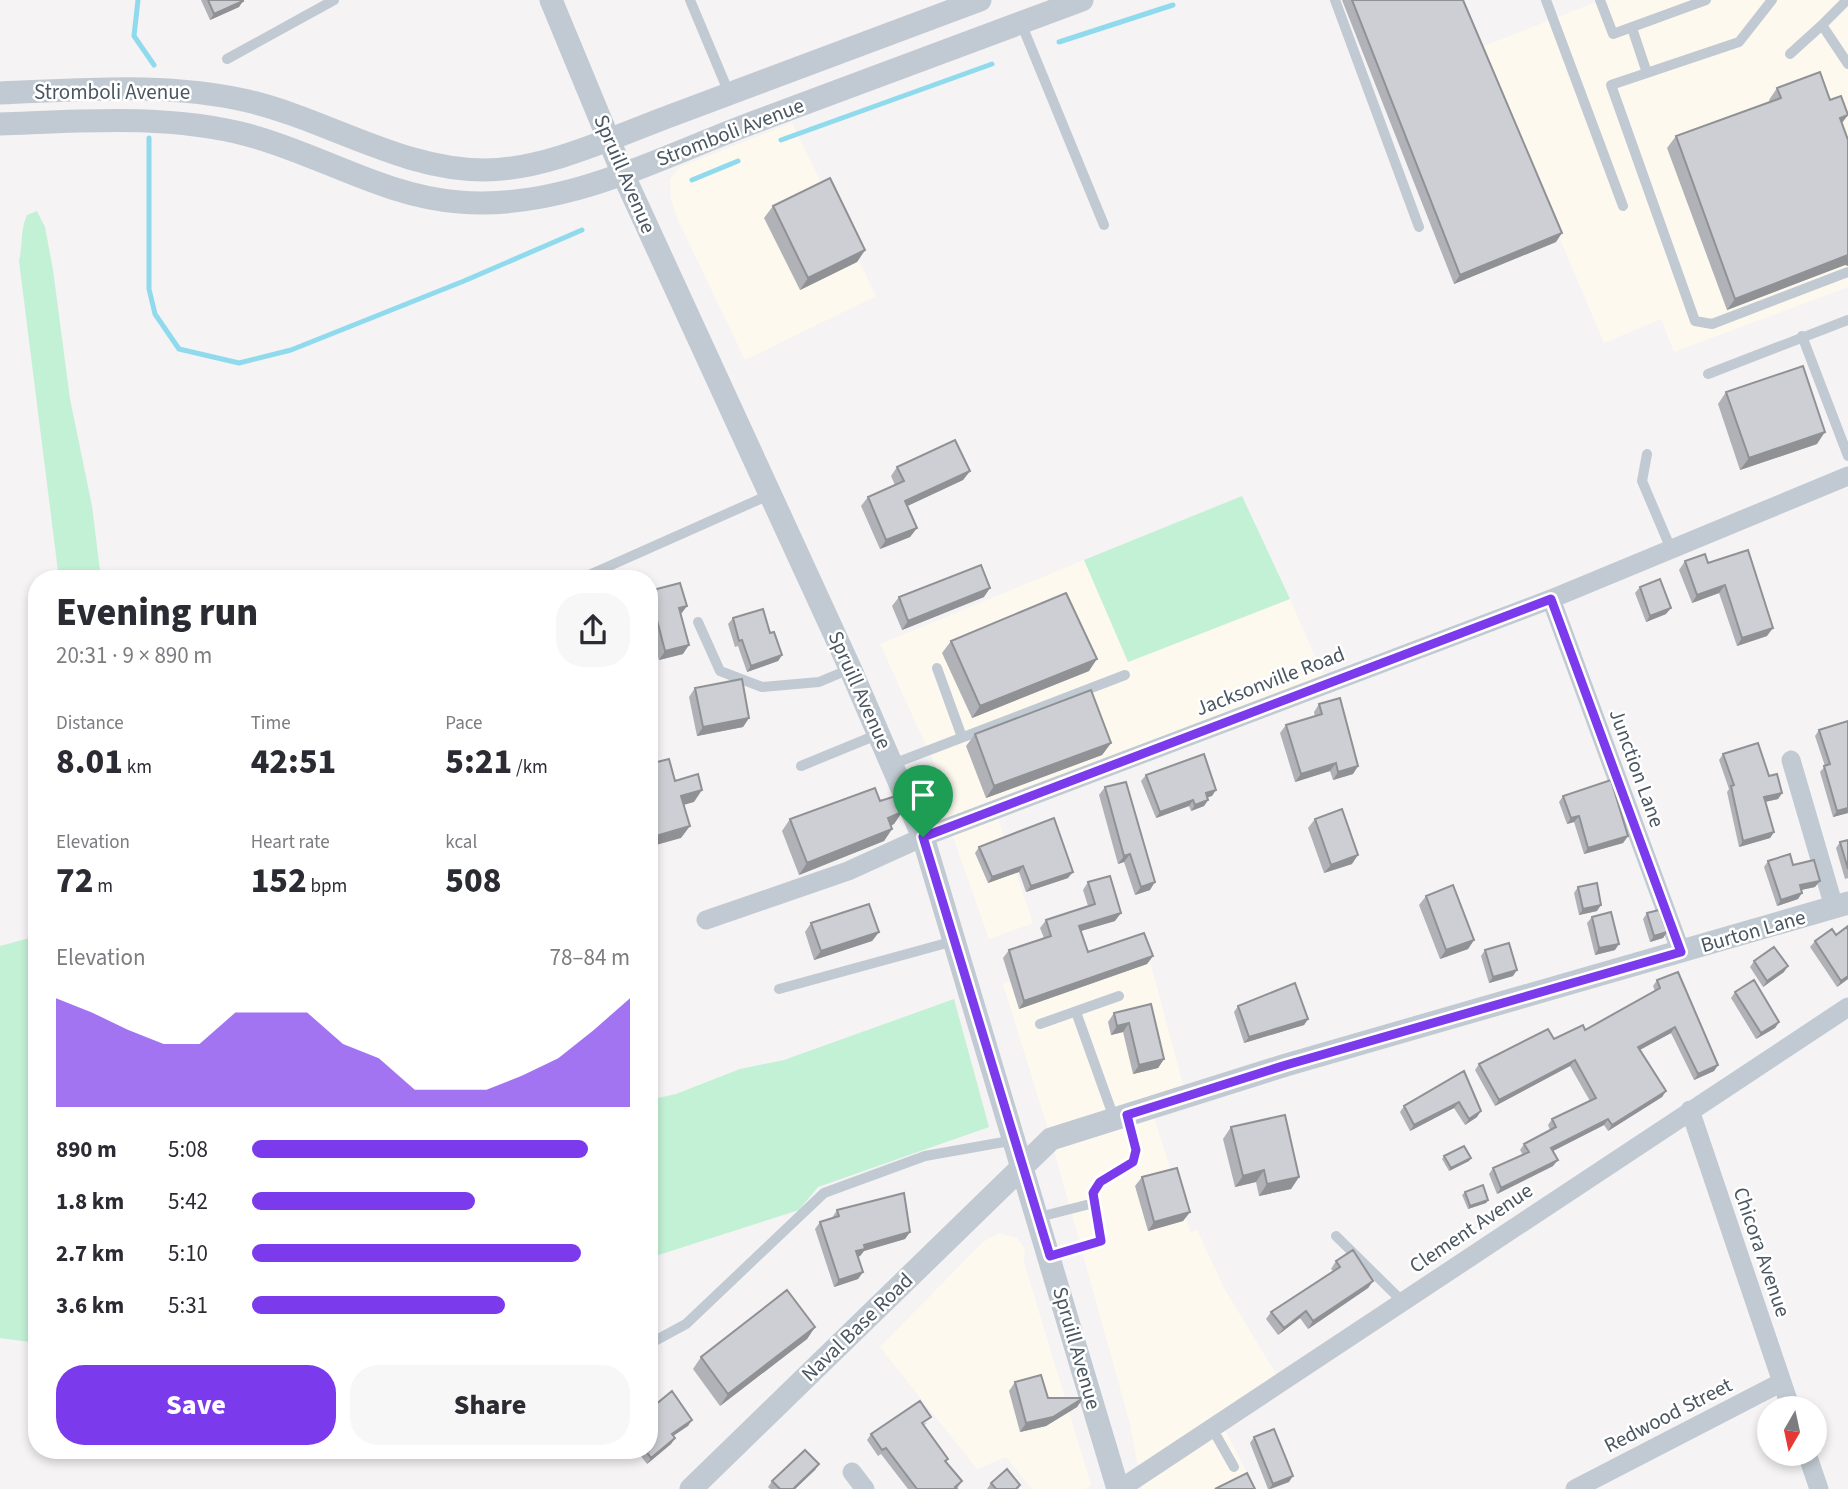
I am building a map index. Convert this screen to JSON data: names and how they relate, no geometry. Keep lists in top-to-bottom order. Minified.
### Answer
{"streets":{"street":["Stromboli Avenue","Spruill Avenue","Jacksonville Road","Junction Lane","Burton Lane","Clement Avenue","Chicora Avenue","Naval Base Road","Redwood Street"]},"crossings":[["Stromboli Avenue","Spruill Avenue"],["Spruill Avenue","Jacksonville Road"],["Spruill Avenue","Burton Lane"],["Spruill Avenue","Clement Avenue"],["Spruill Avenue","Naval Base Road"],["Jacksonville Road","Junction Lane"],["Junction Lane","Burton Lane"],["Burton Lane","Naval Base Road"],["Clement Avenue","Chicora Avenue"],["Chicora Avenue","Redwood Street"]],"north":"bottom","page":{"heading":["Evening run","20:31 · 9 × 890 m"],"stats":[["Distance","8.01 km"],["Time","42:51"],["Pace","5:21 /km"],["Elevation","72 m"],["Heart rate","152 bpm"],["kcal","508"]],"chart":["Elevation","78–84 m"],"list":[{"name":"890 m","note":"5:08"},{"name":"1.8 km","note":"5:42"},{"name":"2.7 km","note":"5:10"},{"name":"3.6 km","note":"5:31"}],"buttons":["Save","Share"]}}
